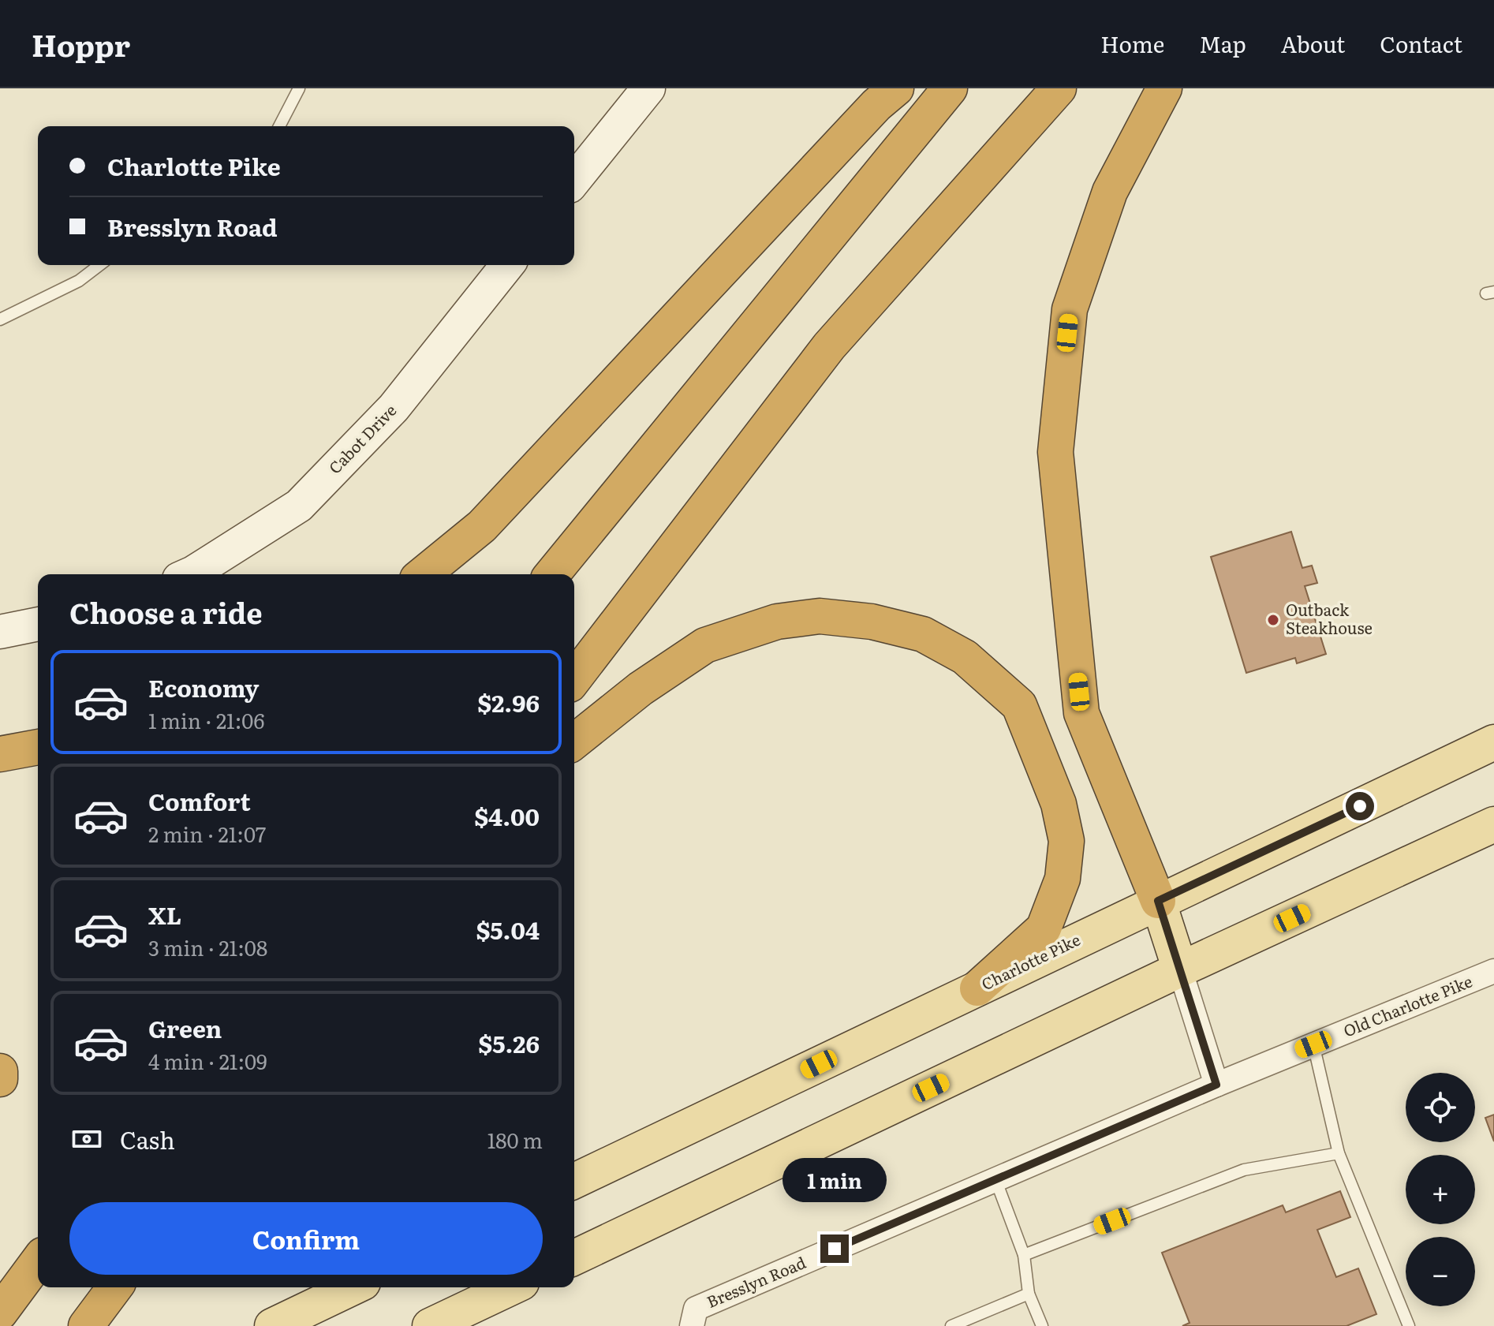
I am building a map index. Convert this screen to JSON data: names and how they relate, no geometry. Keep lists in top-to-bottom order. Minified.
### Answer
{"streets":{"main road":["Charlotte Pike"],"street":["Cabot Drive","Old Charlotte Pike","Bresslyn Road"]},"crossings":[["Old Charlotte Pike","Bresslyn Road"]],"places":["Outback Steakhouse"],"page":{"header":"Hoppr","nav":["Home","Map","About","Contact"],"banner":["Charlotte Pike","Bresslyn Road"],"heading":"Choose a ride","list":[{"name":"Economy","note":"1 min · 21:06","value":"$2.96"},{"name":"Comfort","note":"2 min · 21:07","value":"$4.00"},{"name":"XL","note":"3 min · 21:08","value":"$5.04"},{"name":"Green","note":"4 min · 21:09","value":"$5.26"}],"map_buttons":["+","−"],"pay":["Cash","180 m"],"bubble":"1 min","buttons":"Confirm"}}
